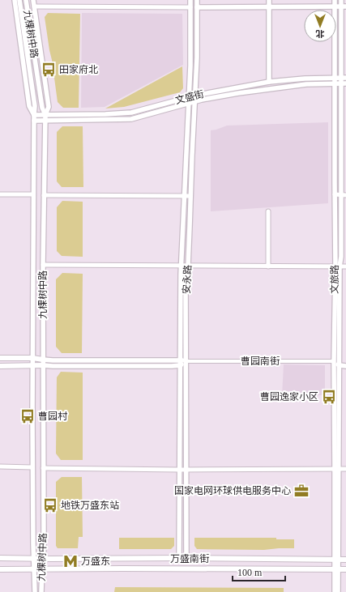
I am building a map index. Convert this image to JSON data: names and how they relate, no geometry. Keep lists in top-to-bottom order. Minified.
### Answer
{"streets":{"main road":["九棵树中路","文盛街","安永路","文旅路","曹园南街","万盛南街"]},"crossings":[["九棵树中路","文盛街"],["九棵树中路","曹园南街"],["九棵树中路","万盛南街"],["文盛街","安永路"],["文盛街","文旅路"],["安永路","曹园南街"],["安永路","万盛南街"],["文旅路","曹园南街"],["文旅路","万盛南街"]],"places":{"bus stop":["田家府北","曹园逸家小区","曹园村","地铁万盛东站"],"office":["国家电网环球供电服务中心"],"metro station":["万盛东"]},"scale_bar":"100 m","north":"bottom"}
